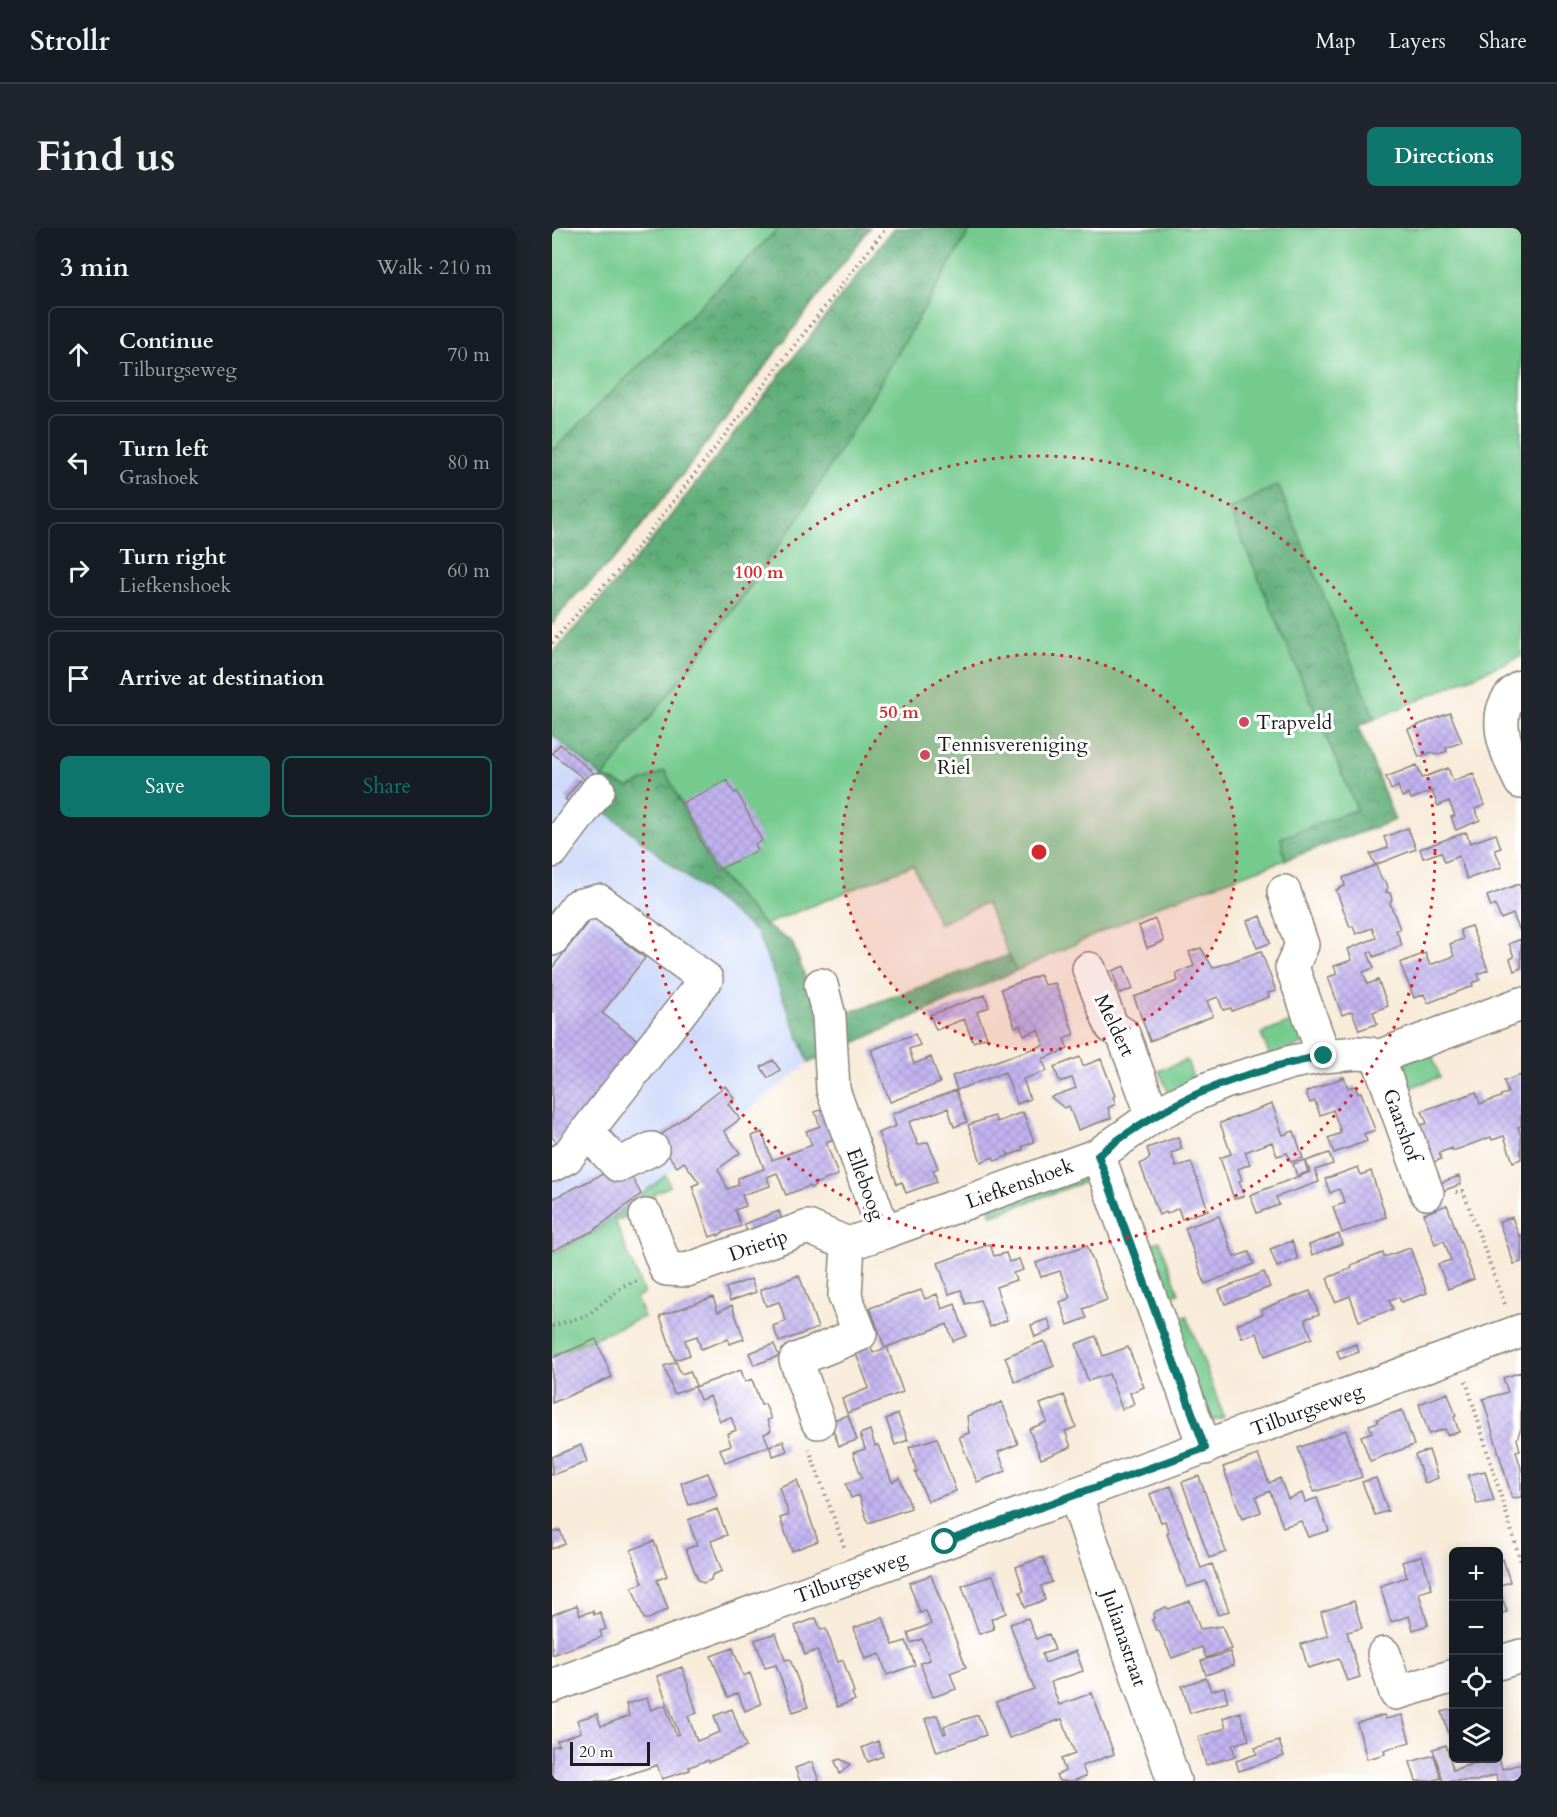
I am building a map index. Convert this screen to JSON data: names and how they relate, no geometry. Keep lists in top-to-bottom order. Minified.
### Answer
{"streets":{"street":["Meldert","Gaarshof","Liefkenshoek","Elleboog","Drietip","Tilburgseweg","Julianastraat"]},"crossings":[["Meldert","Liefkenshoek"],["Gaarshof","Liefkenshoek"],["Liefkenshoek","Elleboog"],["Elleboog","Drietip"],["Tilburgseweg","Julianastraat"]],"places":["Trapveld","Tennisvereniging Riel"],"scale_bar":"20 m","page":{"header":"Strollr","nav":["Map","Layers","Share"],"buttons":["Directions",["Save","Share"]],"title":"Find us","heading":["3 min","Walk · 210 m"],"list":[["Continue","Tilburgseweg","70 m"],["Turn left","Grashoek","80 m"],["Turn right","Liefkenshoek","60 m"],"Arrive at destination"],"map_buttons":["+","−"],"scale":"20 m"},"rings":["100 m","50 m"]}
